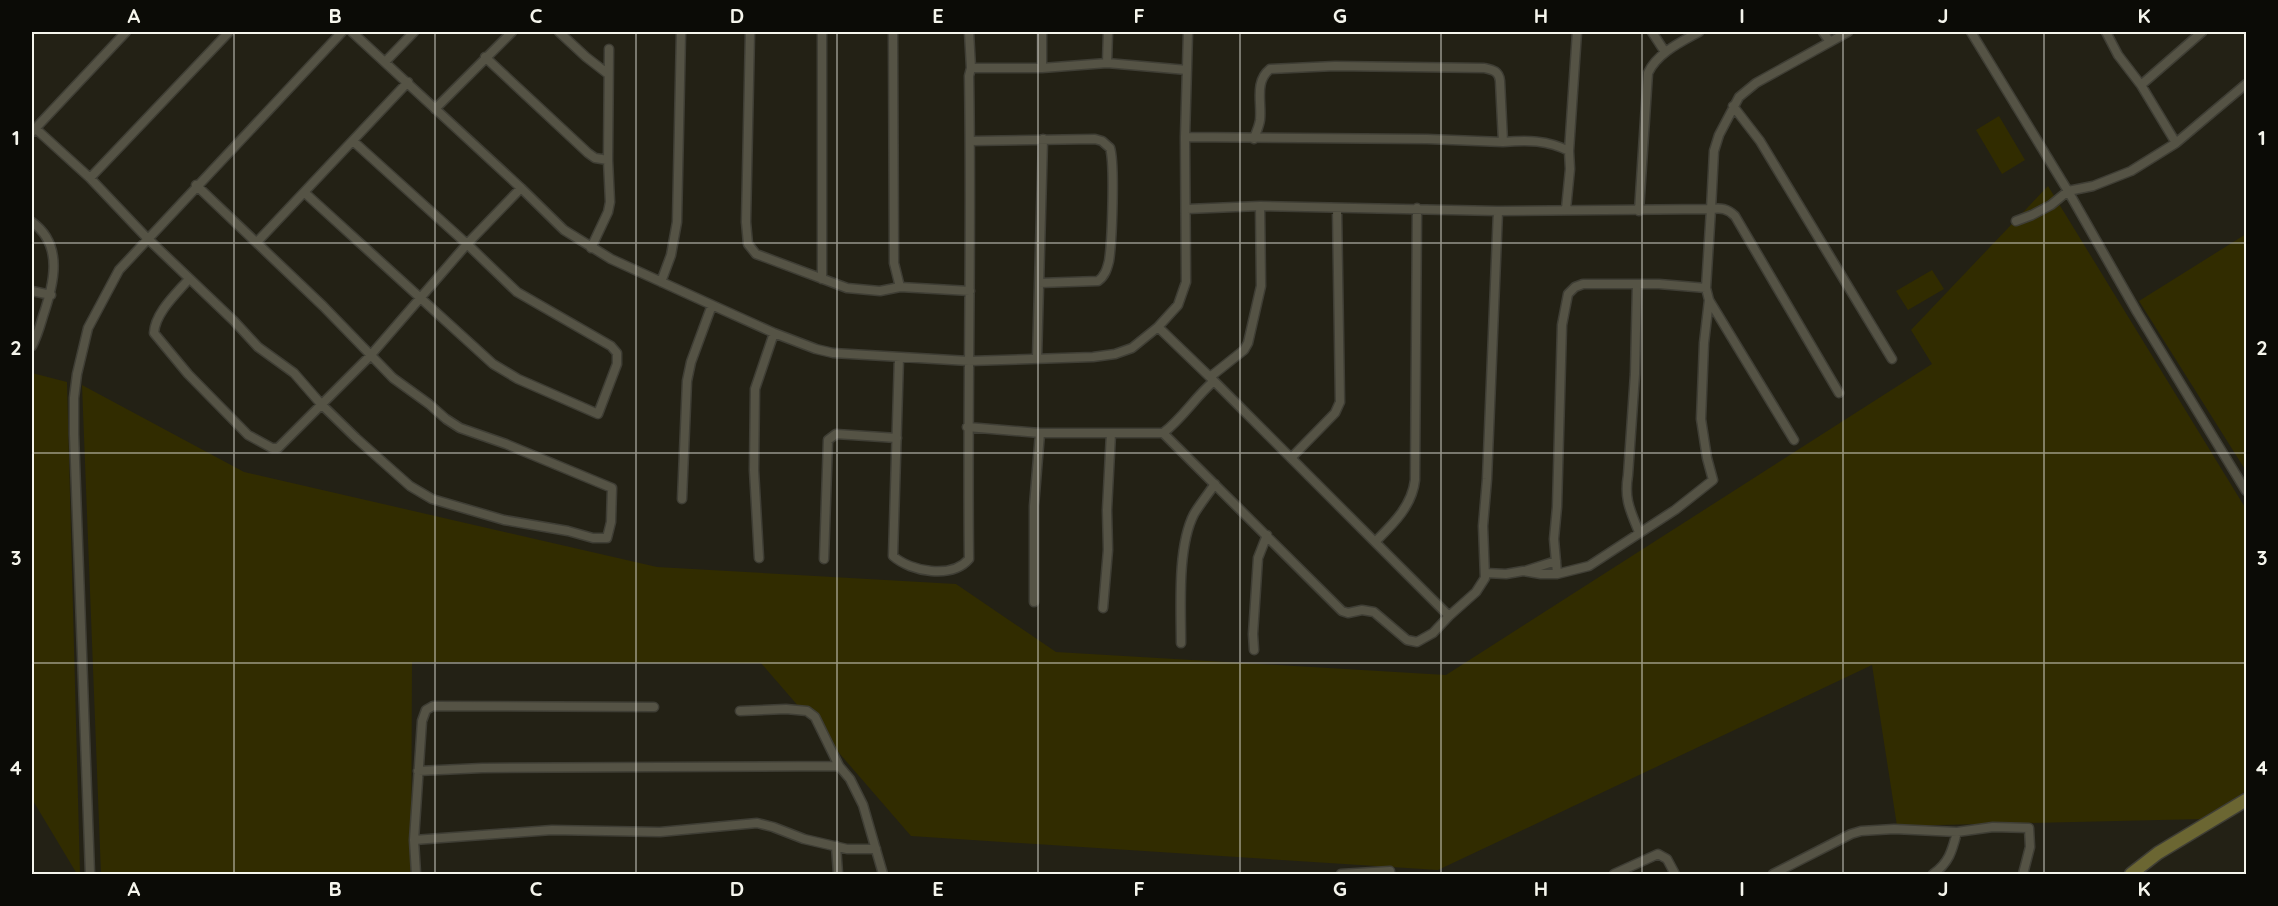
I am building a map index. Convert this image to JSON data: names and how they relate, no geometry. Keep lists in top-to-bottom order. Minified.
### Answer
{"grid":{"columns":["A","B","C","D","E","F","G","H","I","J","K"],"rows":["1","2","3","4"]}}
